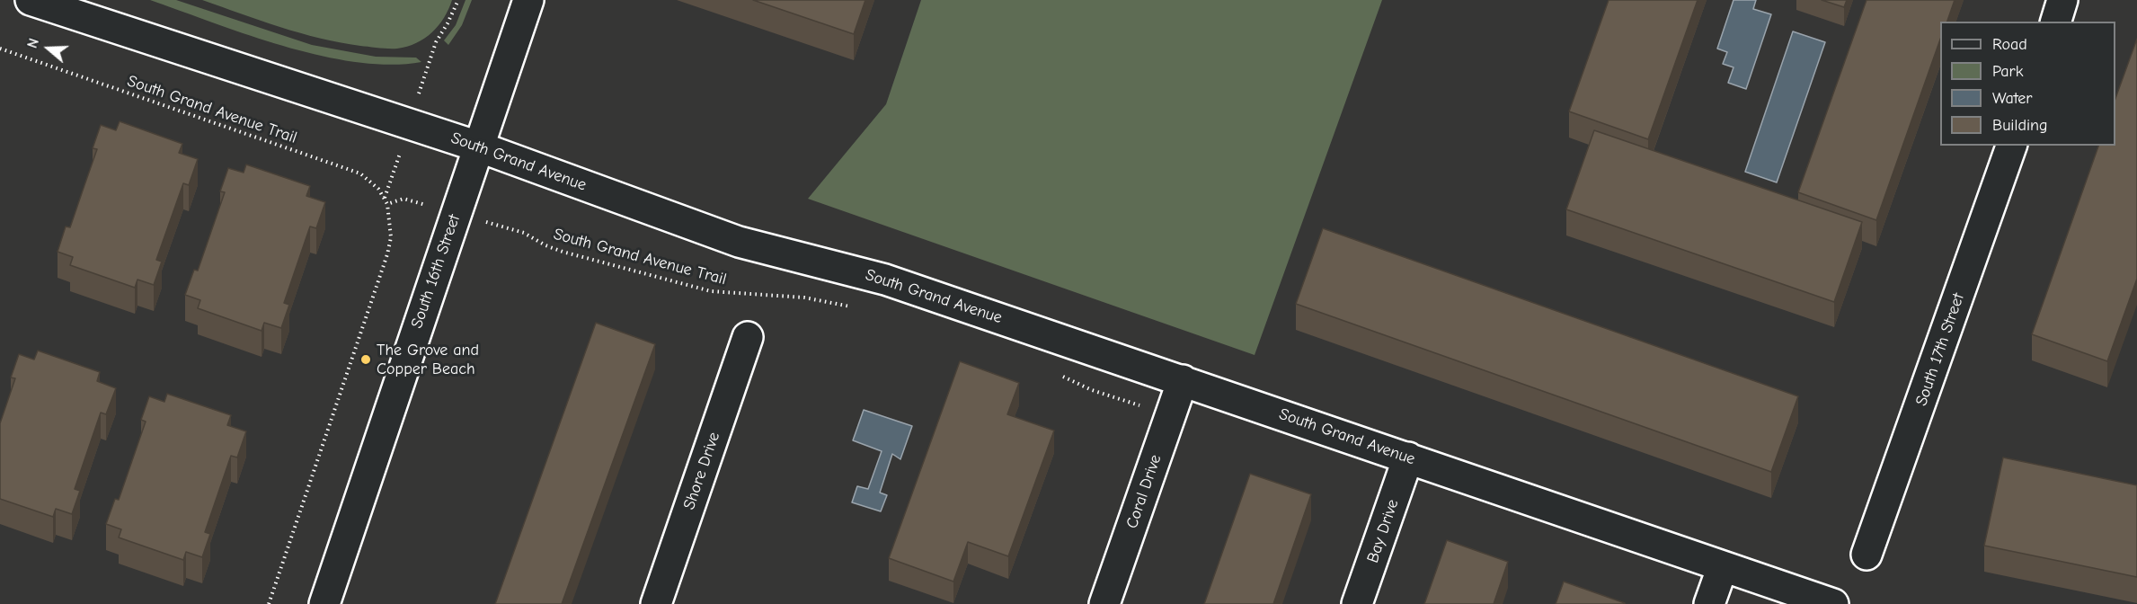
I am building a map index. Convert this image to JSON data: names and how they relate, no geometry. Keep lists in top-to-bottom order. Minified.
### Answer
{"streets":{"street":["South Grand Avenue","South 16th Street","South 17th Street","Shore Drive","Coral Drive","Bay Drive"],"path":["South Grand Avenue Trail"]},"crossings":[["South Grand Avenue","South 16th Street"],["South Grand Avenue","Coral Drive"],["South Grand Avenue","Bay Drive"]],"places":["The Grove and Copper Beach"],"legend":["Road","Park","Water","Building"],"north":"left"}
